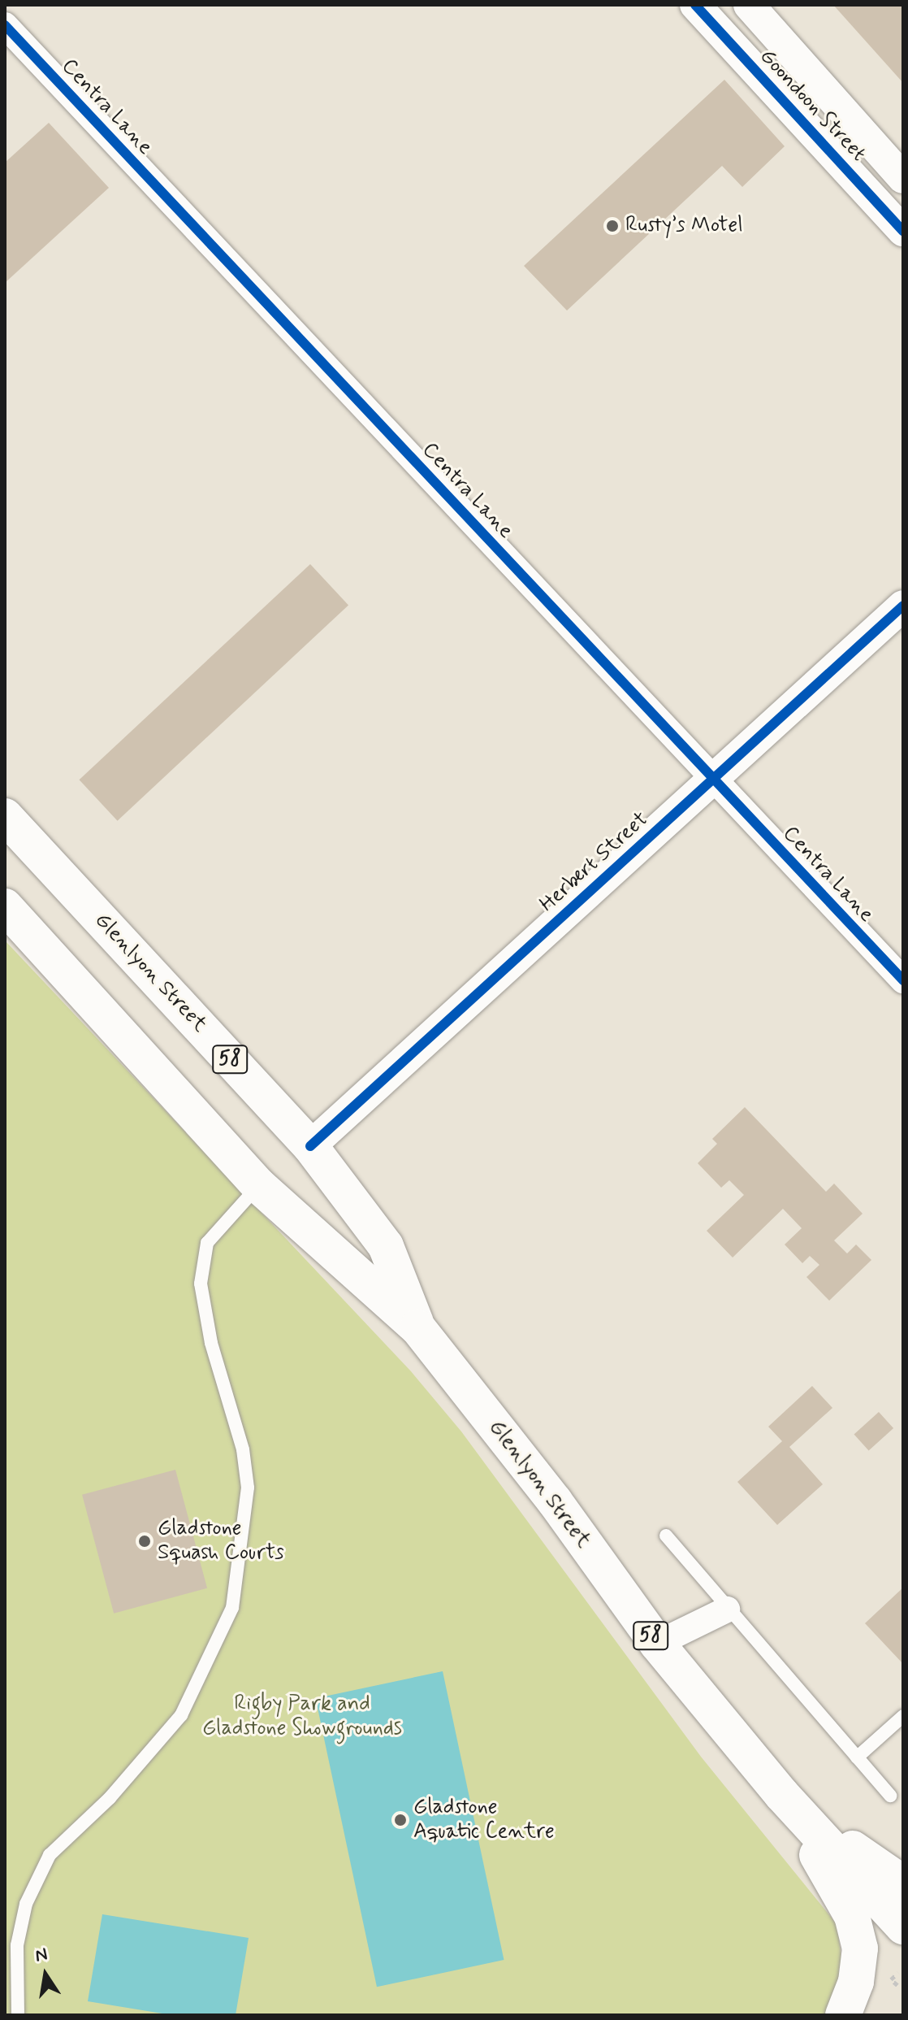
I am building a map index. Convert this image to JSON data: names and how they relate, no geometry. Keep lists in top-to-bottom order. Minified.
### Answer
{"streets":{"main road":["Glenlyon Street","58"],"street":["Goondoon Street","Centra Lane","Herbert Street"]},"crossings":[["Centra Lane","Herbert Street"],["Herbert Street","Glenlyon Street"]],"parks":["Rigby Park and Gladstone Showgrounds"],"places":["Rusty’s Motel","Gladstone Squash Courts","Gladstone Aquatic Centre"],"north":"top"}
